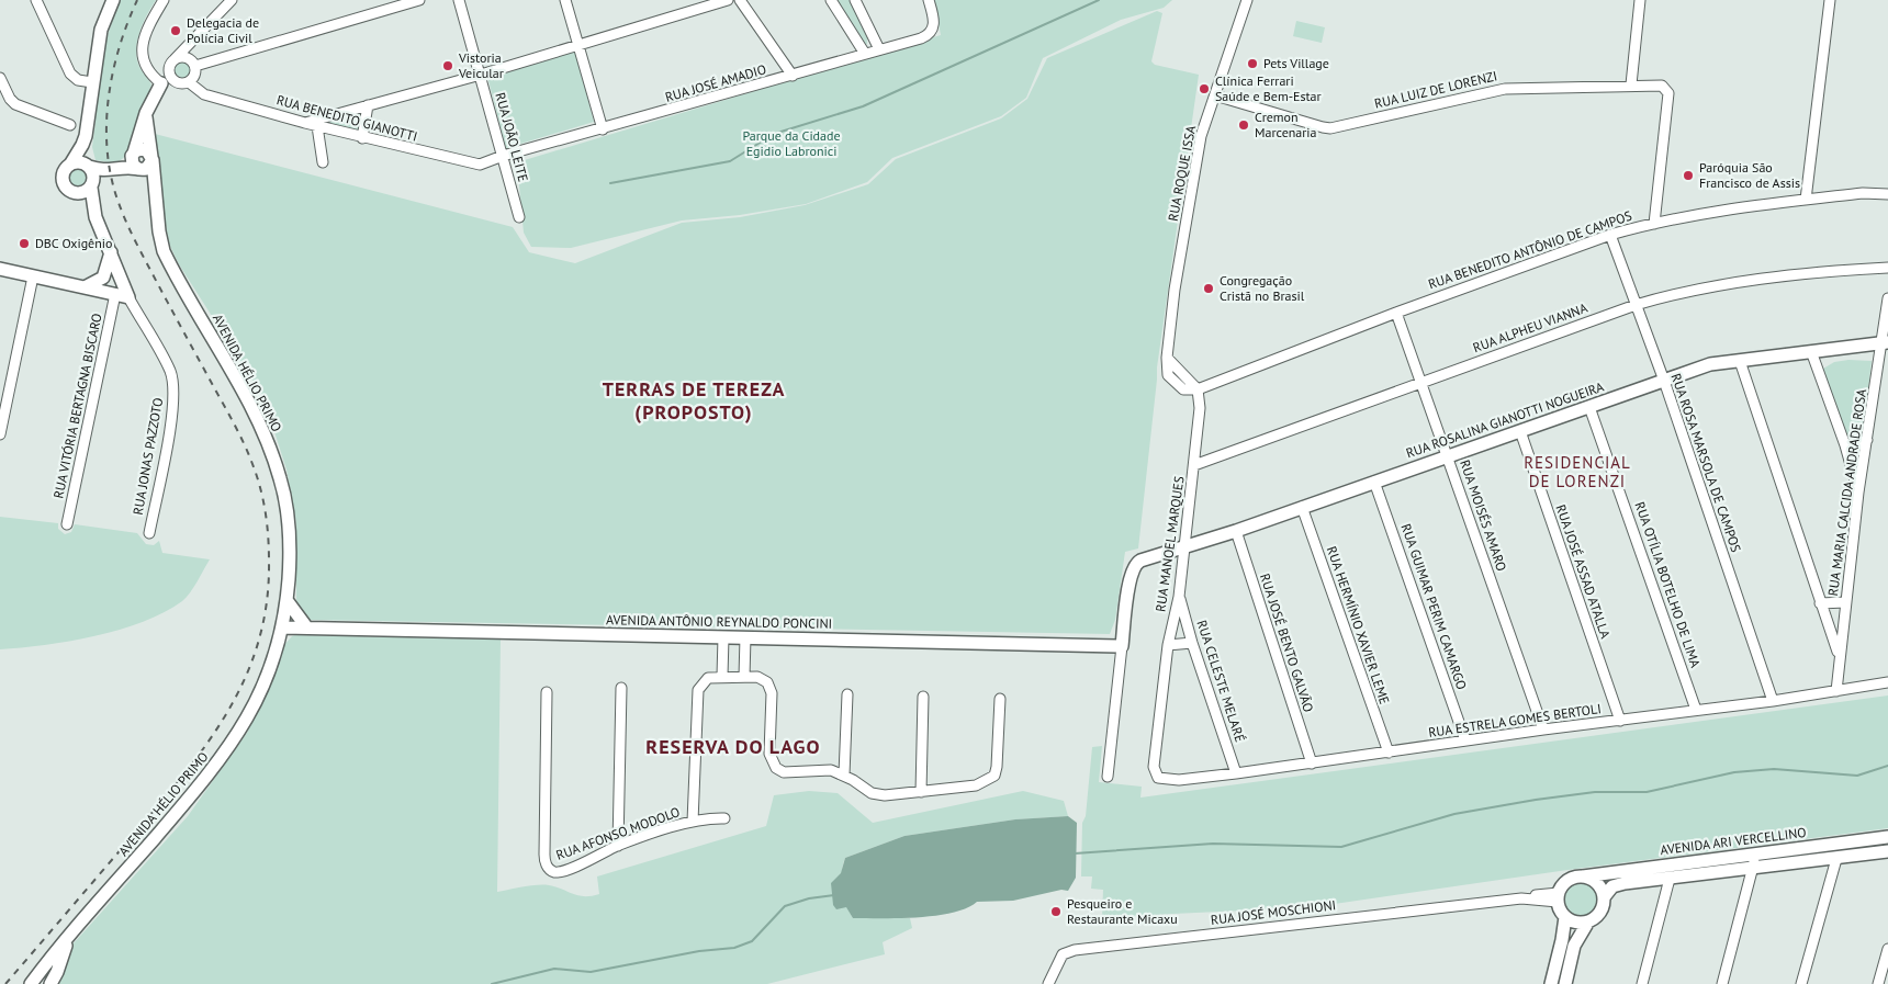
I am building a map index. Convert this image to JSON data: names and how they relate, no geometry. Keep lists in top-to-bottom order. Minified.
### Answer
{"streets":{"street":["RUA JOSÉ AMADIO","RUA LUIZ DE LORENZI","RUA BENEDITO GIANOTTI","RUA JOÃO LEITE","RUA ROQUE ISSA","RUA BENEDITO ANTÔNIO DE CAMPOS","RUA ALPHEU VIANNA","AVENIDA HÉLIO PRIMO","RUA VITÓRIA BERTAGNA BISCARO","RUA ROSALINA GIANOTTI NOGUEIRA","RUA JONAS PAZZOTO","RUA ROSA MARSOLA DE CAMPOS","RUA MARIA CALCIDA ANDRADE ROSA","RUA MOISÉS AMARO","RUA MANOEL MARQUES","RUA JOSÉ ASSAD ATALLA","RUA OTÍLIA BOTELHO DE LIMA","RUA GUIMAR PERIM CAMARGO","AVENIDA ANTÔNIO REYNALDO PONCINI","RUA HERMÍNIO XAVIER LEME","RUA JOSÉ BENTO GALVÃO","RUA CELESTE MELARÉ","RUA ESTRELA GOMES BERTOLI","RUA AFONSO MODOLO","AVENIDA ARI VERCELLINO","RUA JOSÉ MOSCHIONI"]},"crossings":[["RUA JOSÉ AMADIO","RUA BENEDITO GIANOTTI"],["RUA JOSÉ AMADIO","RUA JOÃO LEITE"],["RUA LUIZ DE LORENZI","RUA ROQUE ISSA"],["RUA LUIZ DE LORENZI","RUA BENEDITO ANTÔNIO DE CAMPOS"],["RUA BENEDITO GIANOTTI","RUA JOÃO LEITE"],["RUA ROQUE ISSA","RUA BENEDITO ANTÔNIO DE CAMPOS"],["RUA ROQUE ISSA","RUA MANOEL MARQUES"],["RUA BENEDITO ANTÔNIO DE CAMPOS","RUA ROSA MARSOLA DE CAMPOS"],["RUA BENEDITO ANTÔNIO DE CAMPOS","RUA MOISÉS AMARO"],["RUA BENEDITO ANTÔNIO DE CAMPOS","RUA MANOEL MARQUES"],["RUA ALPHEU VIANNA","RUA ROSA MARSOLA DE CAMPOS"],["RUA ALPHEU VIANNA","RUA MOISÉS AMARO"],["RUA ALPHEU VIANNA","RUA MANOEL MARQUES"],["AVENIDA HÉLIO PRIMO","AVENIDA ANTÔNIO REYNALDO PONCINI"],["RUA ROSALINA GIANOTTI NOGUEIRA","RUA ROSA MARSOLA DE CAMPOS"],["RUA ROSALINA GIANOTTI NOGUEIRA","RUA MARIA CALCIDA ANDRADE ROSA"],["RUA ROSALINA GIANOTTI NOGUEIRA","RUA MOISÉS AMARO"],["RUA ROSALINA GIANOTTI NOGUEIRA","RUA MANOEL MARQUES"],["RUA ROSALINA GIANOTTI NOGUEIRA","RUA JOSÉ ASSAD ATALLA"],["RUA ROSALINA GIANOTTI NOGUEIRA","RUA OTÍLIA BOTELHO DE LIMA"],["RUA ROSALINA GIANOTTI NOGUEIRA","RUA GUIMAR PERIM CAMARGO"],["RUA ROSALINA GIANOTTI NOGUEIRA","AVENIDA ANTÔNIO REYNALDO PONCINI"],["RUA ROSALINA GIANOTTI NOGUEIRA","RUA HERMÍNIO XAVIER LEME"],["RUA ROSALINA GIANOTTI NOGUEIRA","RUA JOSÉ BENTO GALVÃO"],["RUA ROSA MARSOLA DE CAMPOS","RUA ESTRELA GOMES BERTOLI"],["RUA MARIA CALCIDA ANDRADE ROSA","RUA ESTRELA GOMES BERTOLI"],["RUA MOISÉS AMARO","RUA ESTRELA GOMES BERTOLI"],["RUA MANOEL MARQUES","RUA CELESTE MELARÉ"],["RUA MANOEL MARQUES","RUA ESTRELA GOMES BERTOLI"],["RUA JOSÉ ASSAD ATALLA","RUA ESTRELA GOMES BERTOLI"],["RUA OTÍLIA BOTELHO DE LIMA","RUA ESTRELA GOMES BERTOLI"],["RUA GUIMAR PERIM CAMARGO","RUA ESTRELA GOMES BERTOLI"],["RUA HERMÍNIO XAVIER LEME","RUA ESTRELA GOMES BERTOLI"],["RUA JOSÉ BENTO GALVÃO","RUA ESTRELA GOMES BERTOLI"],["RUA CELESTE MELARÉ","RUA ESTRELA GOMES BERTOLI"],["AVENIDA ARI VERCELLINO","RUA JOSÉ MOSCHIONI"]],"districts":["TERRAS DE TEREZA (PROPOSTO)","RESIDENCIAL DE LORENZI","RESERVA DO LAGO"],"parks":["Parque da Cidade Egidio Labronici"],"places":["Delegacia de Polícia Civil","Pets Village","Vistoria Veicular","Clínica Ferrari Saúde e Bem-Estar","Cremon Marcenaria","Paróquia São Francisco de Assis","DBC Oxigênio","Congregação Cristã no Brasil","Pesqueiro e Restaurante Micaxu"]}
